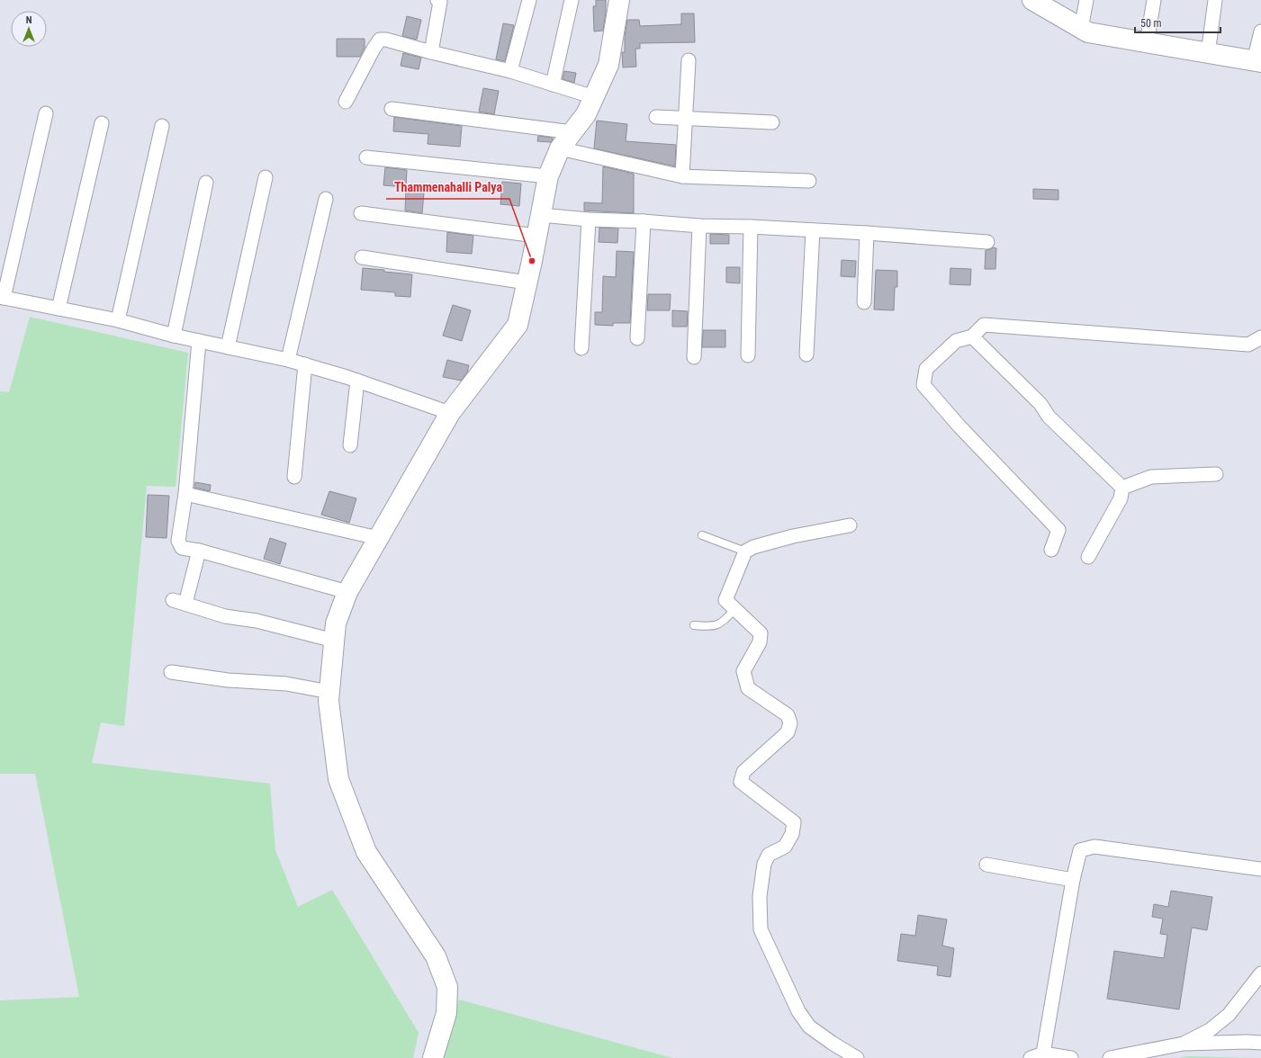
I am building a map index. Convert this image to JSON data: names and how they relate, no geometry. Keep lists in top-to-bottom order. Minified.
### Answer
{"places":["Thammenahalli Palya"],"scale_bar":"50 m","north":"top"}
